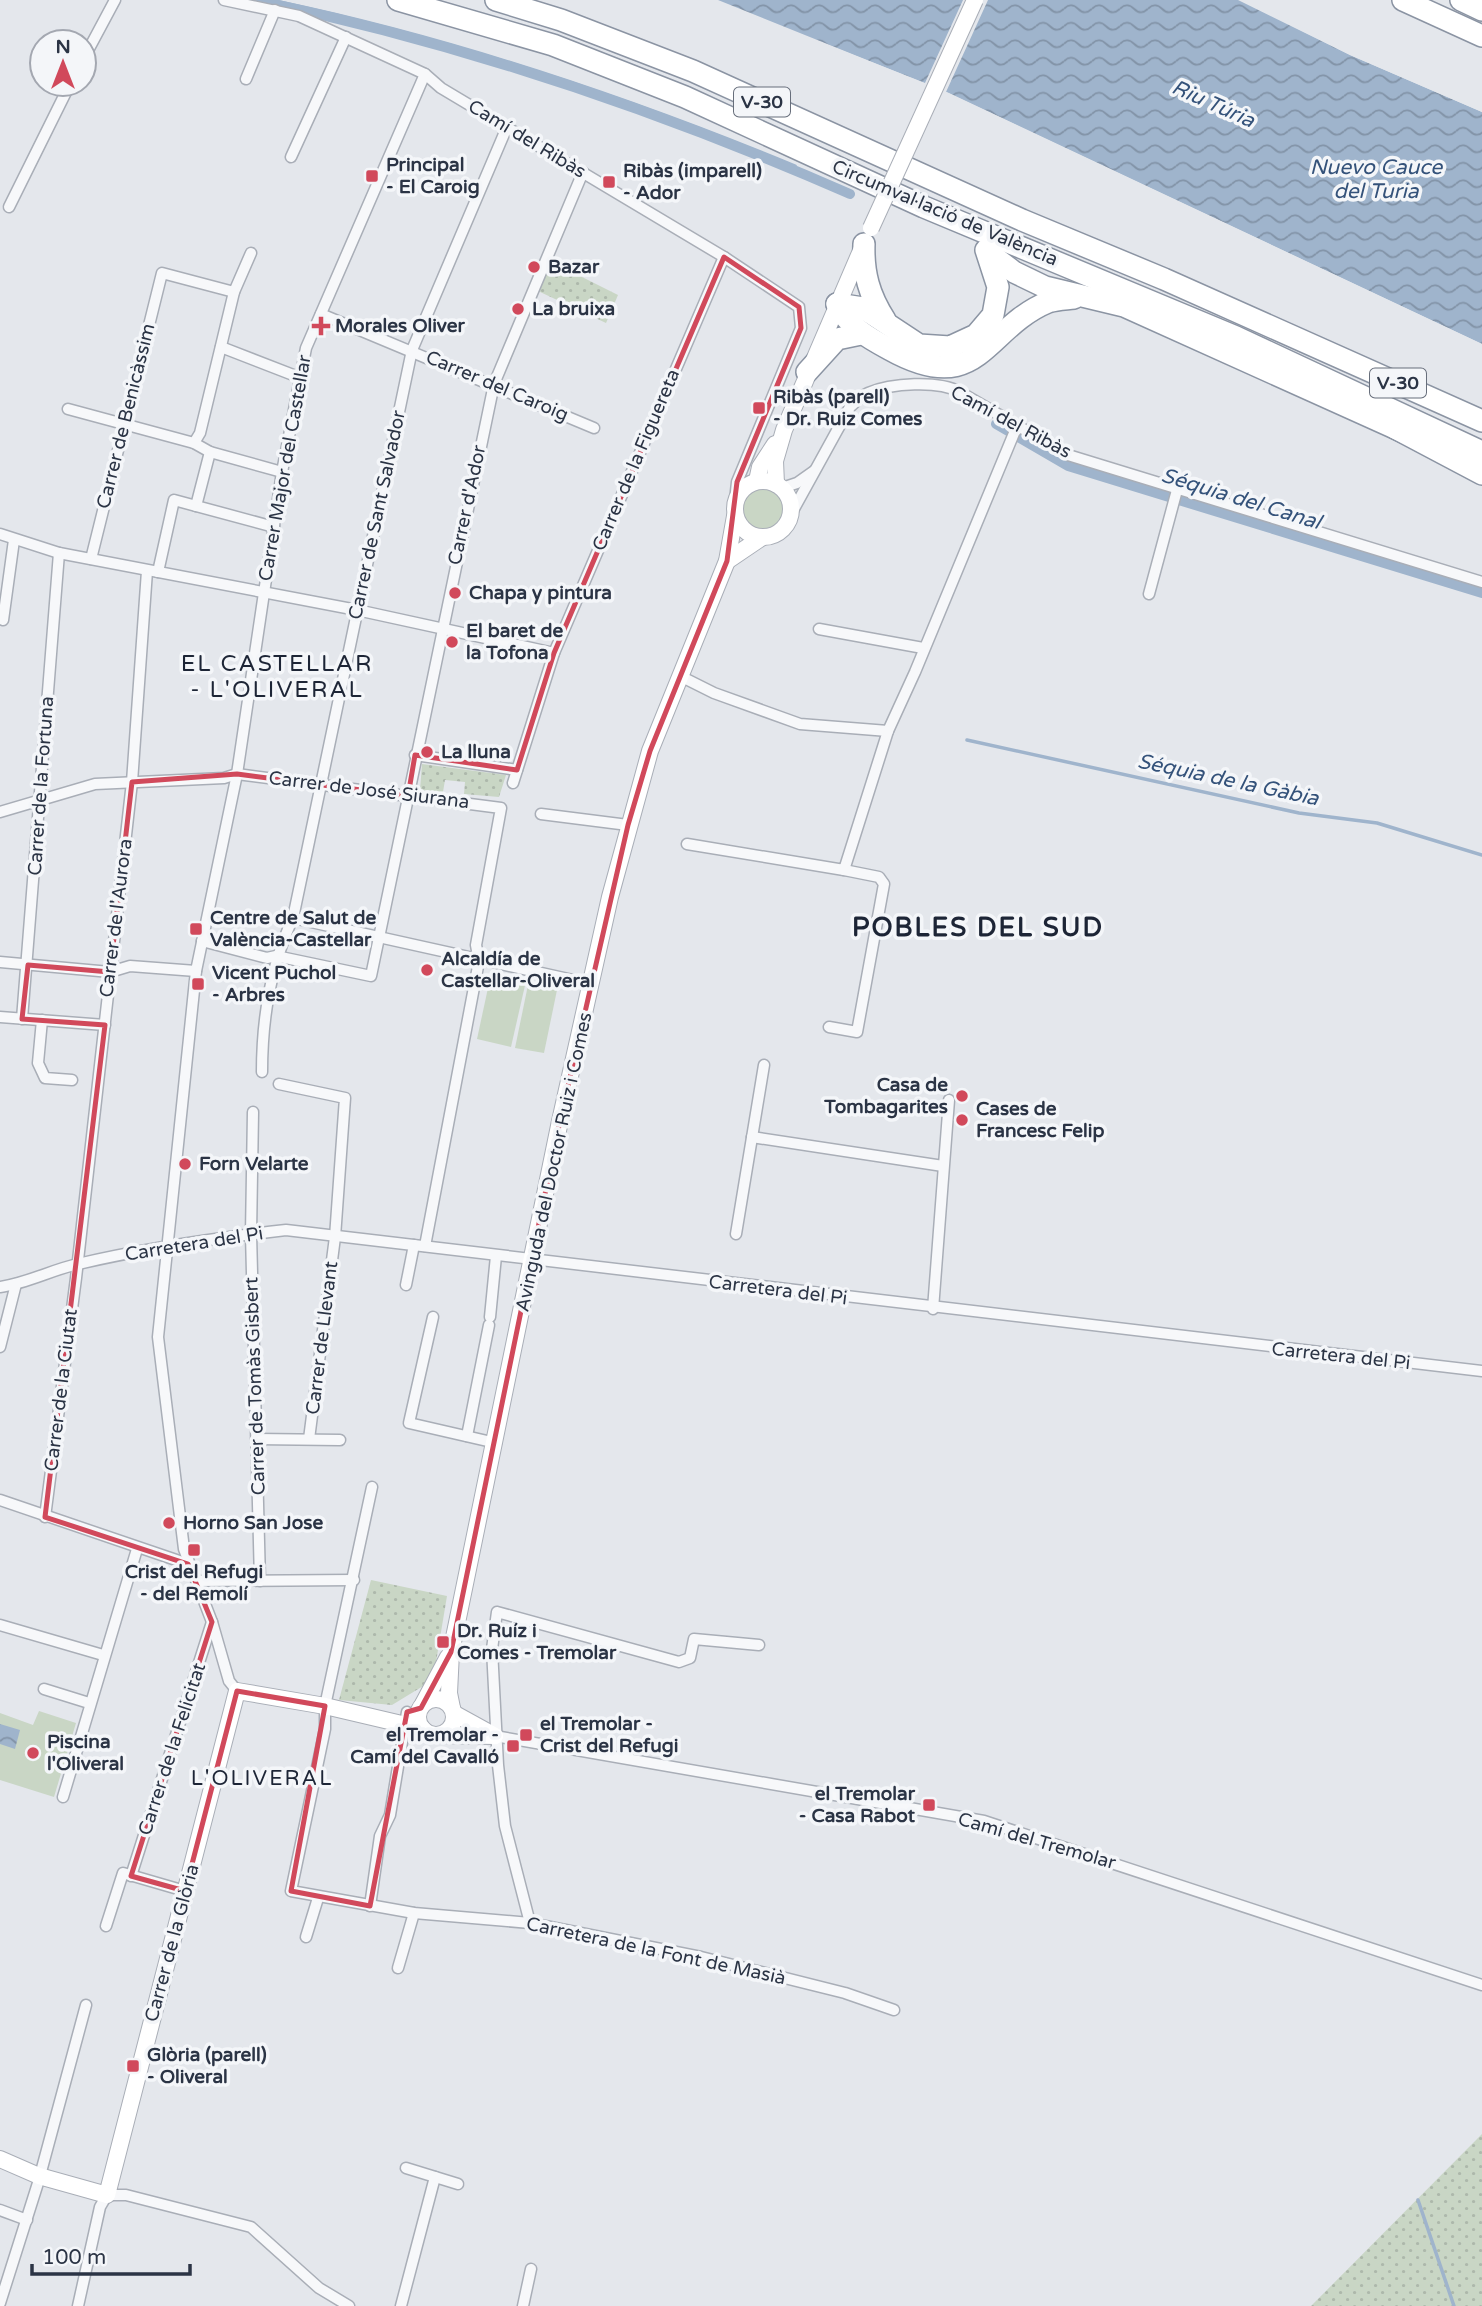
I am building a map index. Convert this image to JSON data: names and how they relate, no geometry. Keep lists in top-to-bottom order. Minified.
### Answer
{"streets":{"highway":["V-30","Circumval·lació de València"],"street":["Camí del Ribàs","Carrer del Caroig","Carrer de Benicàssim","Carrer de la Figuereta","Carrer Major del Castellar","Carrer d'Ador","Carrer de Sant Salvador","Carrer de la Fortuna","Carrer de José Siurana","Carrer de l'Aurora","Avinguda del Doctor Ruiz i Comes","Carretera del Pi","Carrer de Llevant","Carrer de Tomàs Gisbert","Carrer de la Ciutat","Carrer de la Felicitat","Camí del Tremolar","Carrer de la Glòria","Carretera de la Font de Masià"]},"crossings":[["Camí del Ribàs","Carrer de la Figuereta"],["Camí del Ribàs","Carrer Major del Castellar"],["Camí del Ribàs","Carrer d'Ador"],["Camí del Ribàs","Carrer de Sant Salvador"],["Camí del Ribàs","Avinguda del Doctor Ruiz i Comes"],["Carrer del Caroig","Carrer Major del Castellar"],["Carrer del Caroig","Carrer d'Ador"],["Carrer del Caroig","Carrer de Sant Salvador"],["Carrer Major del Castellar","Carrer de José Siurana"],["Carrer Major del Castellar","Carretera del Pi"],["Carrer d'Ador","Carrer de Sant Salvador"],["Carrer d'Ador","Carrer de José Siurana"],["Carrer de Sant Salvador","Carrer de José Siurana"],["Carrer de la Fortuna","Carrer de José Siurana"],["Carrer de José Siurana","Carrer de l'Aurora"],["Carrer de l'Aurora","Carretera del Pi"],["Carrer de l'Aurora","Carrer de la Ciutat"],["Avinguda del Doctor Ruiz i Comes","Carretera del Pi"],["Avinguda del Doctor Ruiz i Comes","Camí del Tremolar"],["Avinguda del Doctor Ruiz i Comes","Carretera de la Font de Masià"],["Carretera del Pi","Carrer de Llevant"],["Carretera del Pi","Carrer de Tomàs Gisbert"],["Carretera del Pi","Carrer de la Ciutat"]],"districts":["EL CASTELLAR - L'OLIVERAL","POBLES DEL SUD","L'OLIVERAL"],"water":["Riu Túria","Nuevo Cauce del Turia","Séquia del Canal","Séquia de la Gàbia"],"places":{"transit":["Principal - El Caroig","Ribàs (imparell) - Ador","Ribàs (parell) - Dr. Ruiz Comes","Centre de Salut de València-Castellar","Vicent Puchol - Arbres","Crist del Refugi - del Remolí","Dr. Ruíz i Comes - Tremolar","el Tremolar - Crist del Refugi","el Tremolar - Camí del Cavalló","el Tremolar - Casa Rabot","Glòria (parell) - Oliveral"],"other":["Bazar","La bruixa","Chapa y pintura","El baret de la Tofona","La lluna","Alcaldía de Castellar-Oliveral","Casa de Tombagarites","Cases de Francesc Felip","Forn Velarte","Horno San Jose","Piscina l'Oliveral"],"health":["Morales Oliver"]},"scale_bar":"100 m","north":"top"}
